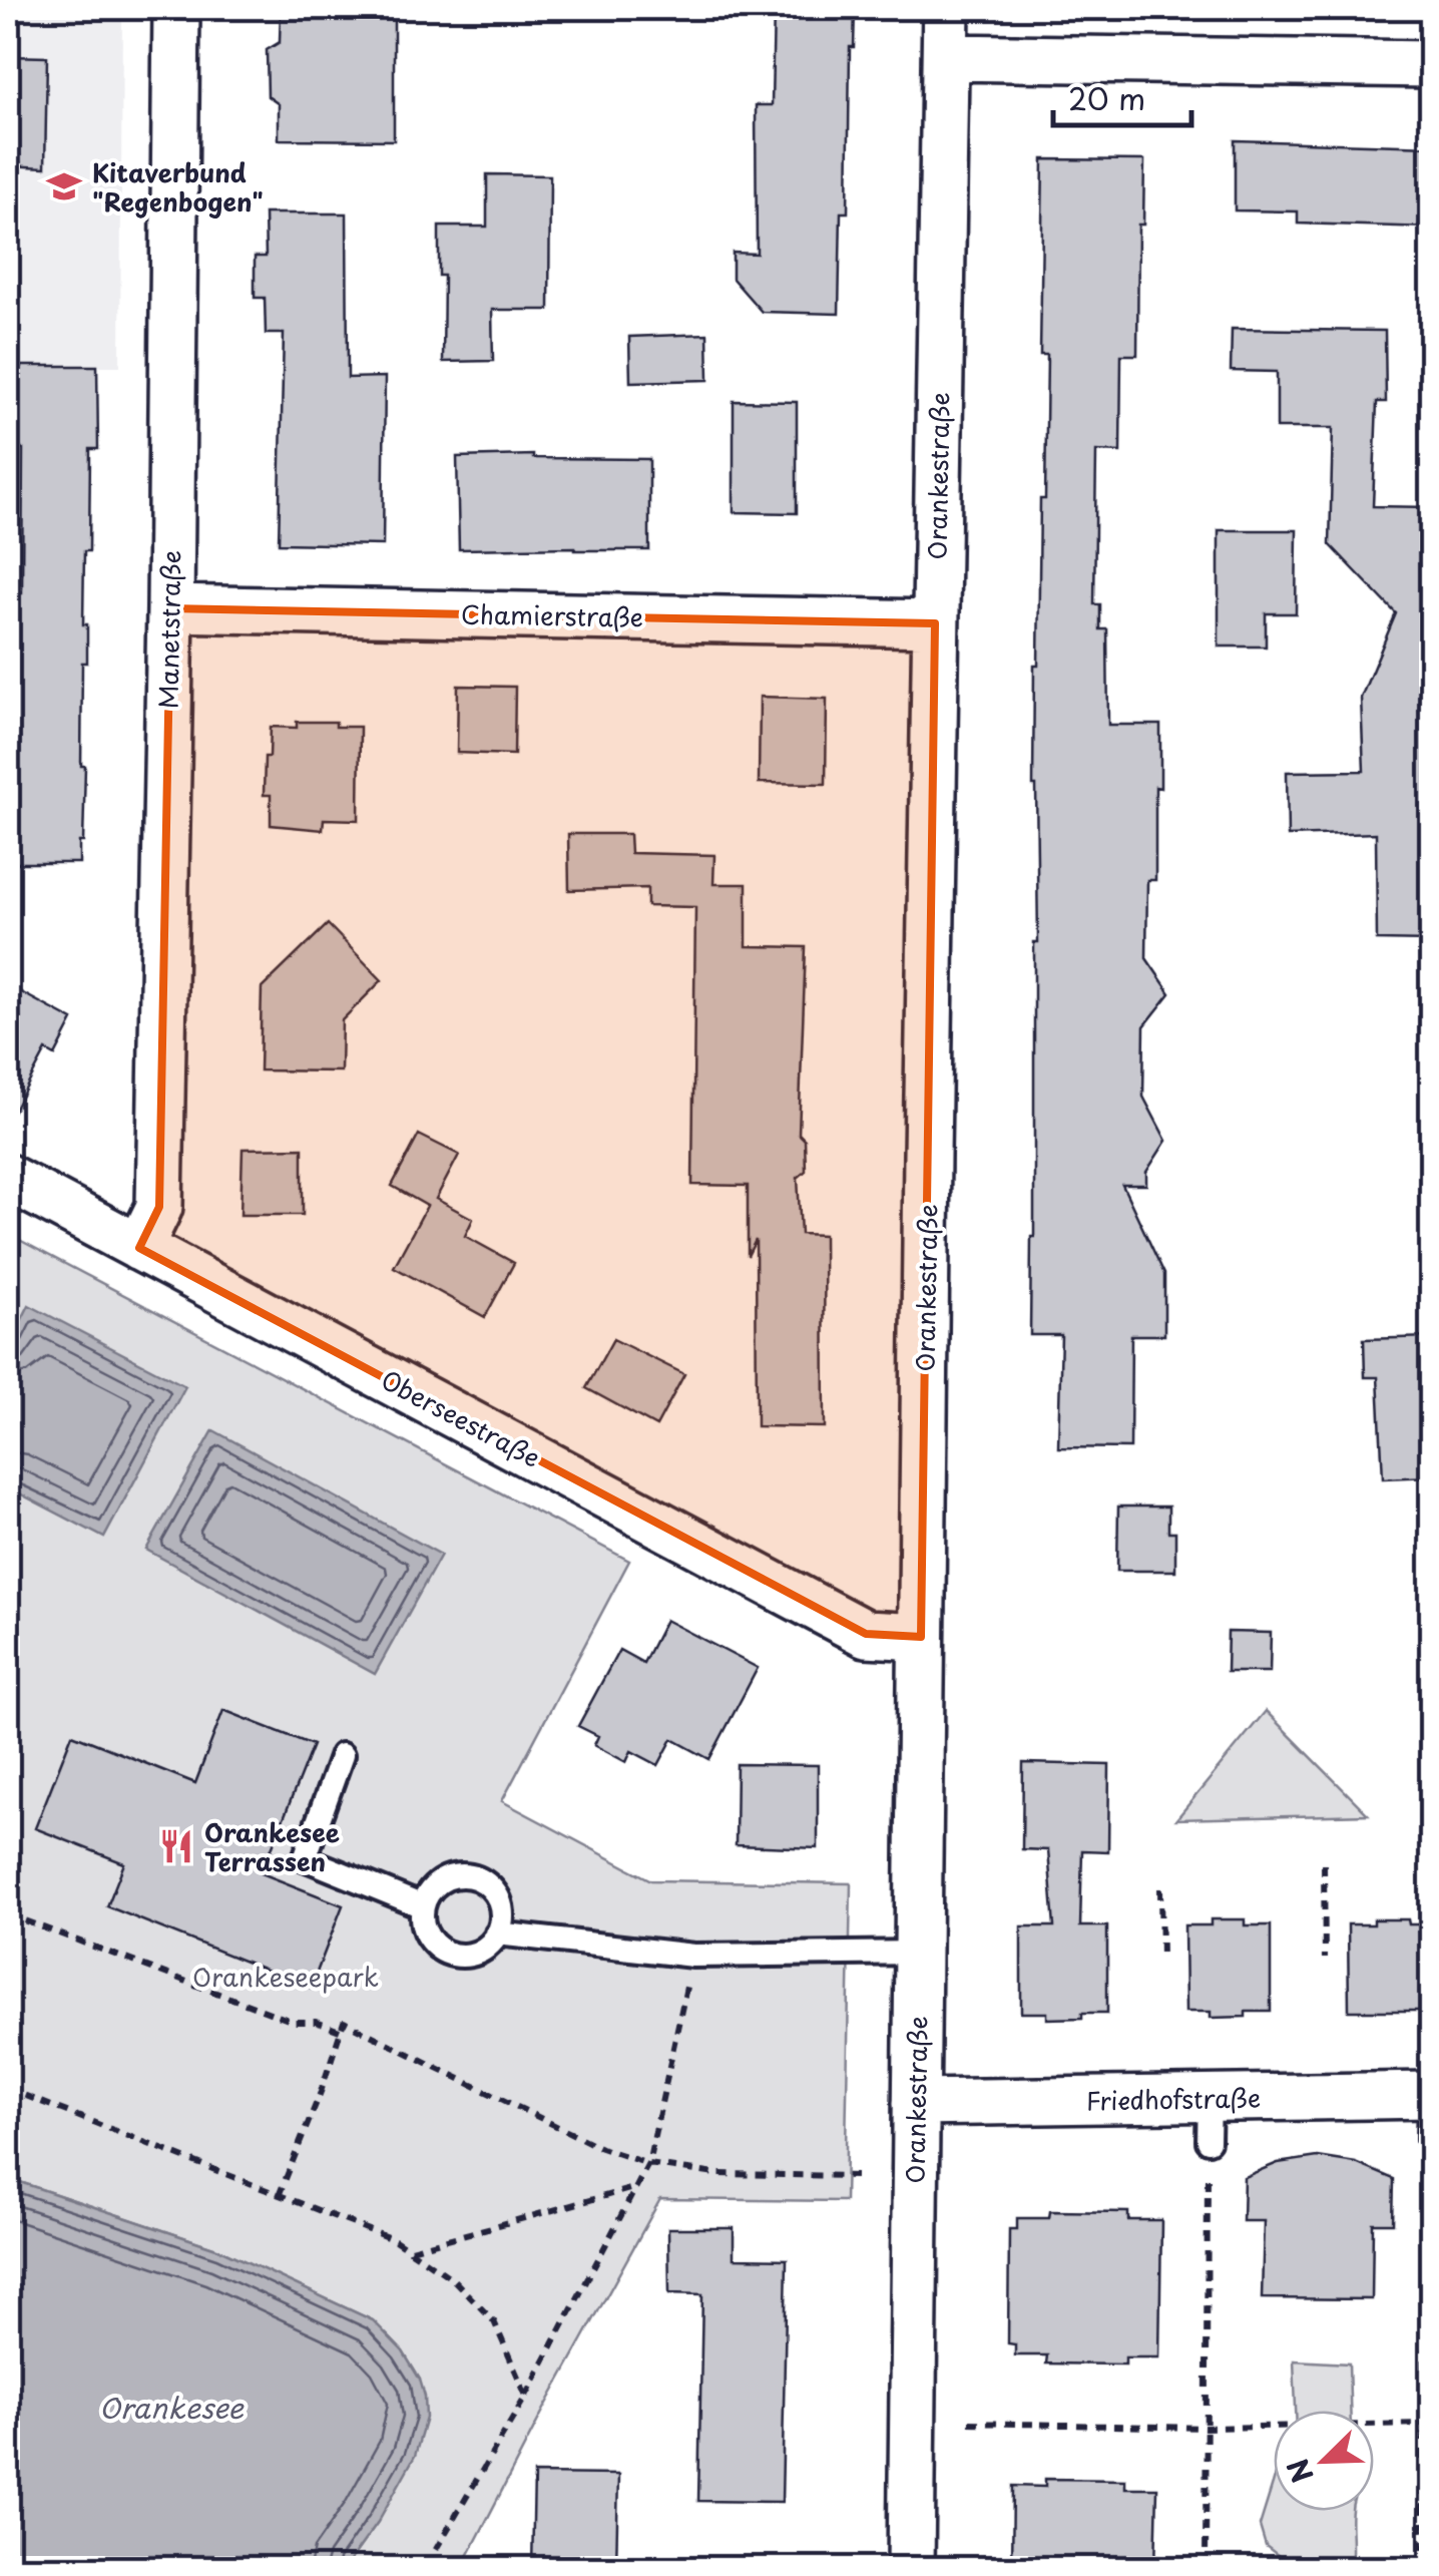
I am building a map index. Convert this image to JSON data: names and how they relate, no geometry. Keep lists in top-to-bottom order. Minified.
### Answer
{"streets":{"street":["Orankestraße","Chamierstraße","Manetstraße","Oberseestraße","Friedhofstraße"]},"crossings":[["Orankestraße","Chamierstraße"],["Orankestraße","Oberseestraße"],["Orankestraße","Friedhofstraße"],["Chamierstraße","Manetstraße"],["Manetstraße","Oberseestraße"]],"water":["Orankesee"],"parks":["Orankeseepark"],"places":{"school or university":["Kitaverbund \"Regenbogen\""],"restaurant":["Orankesee Terrassen"]},"scale_bar":"20 m","north":"bottom left"}
